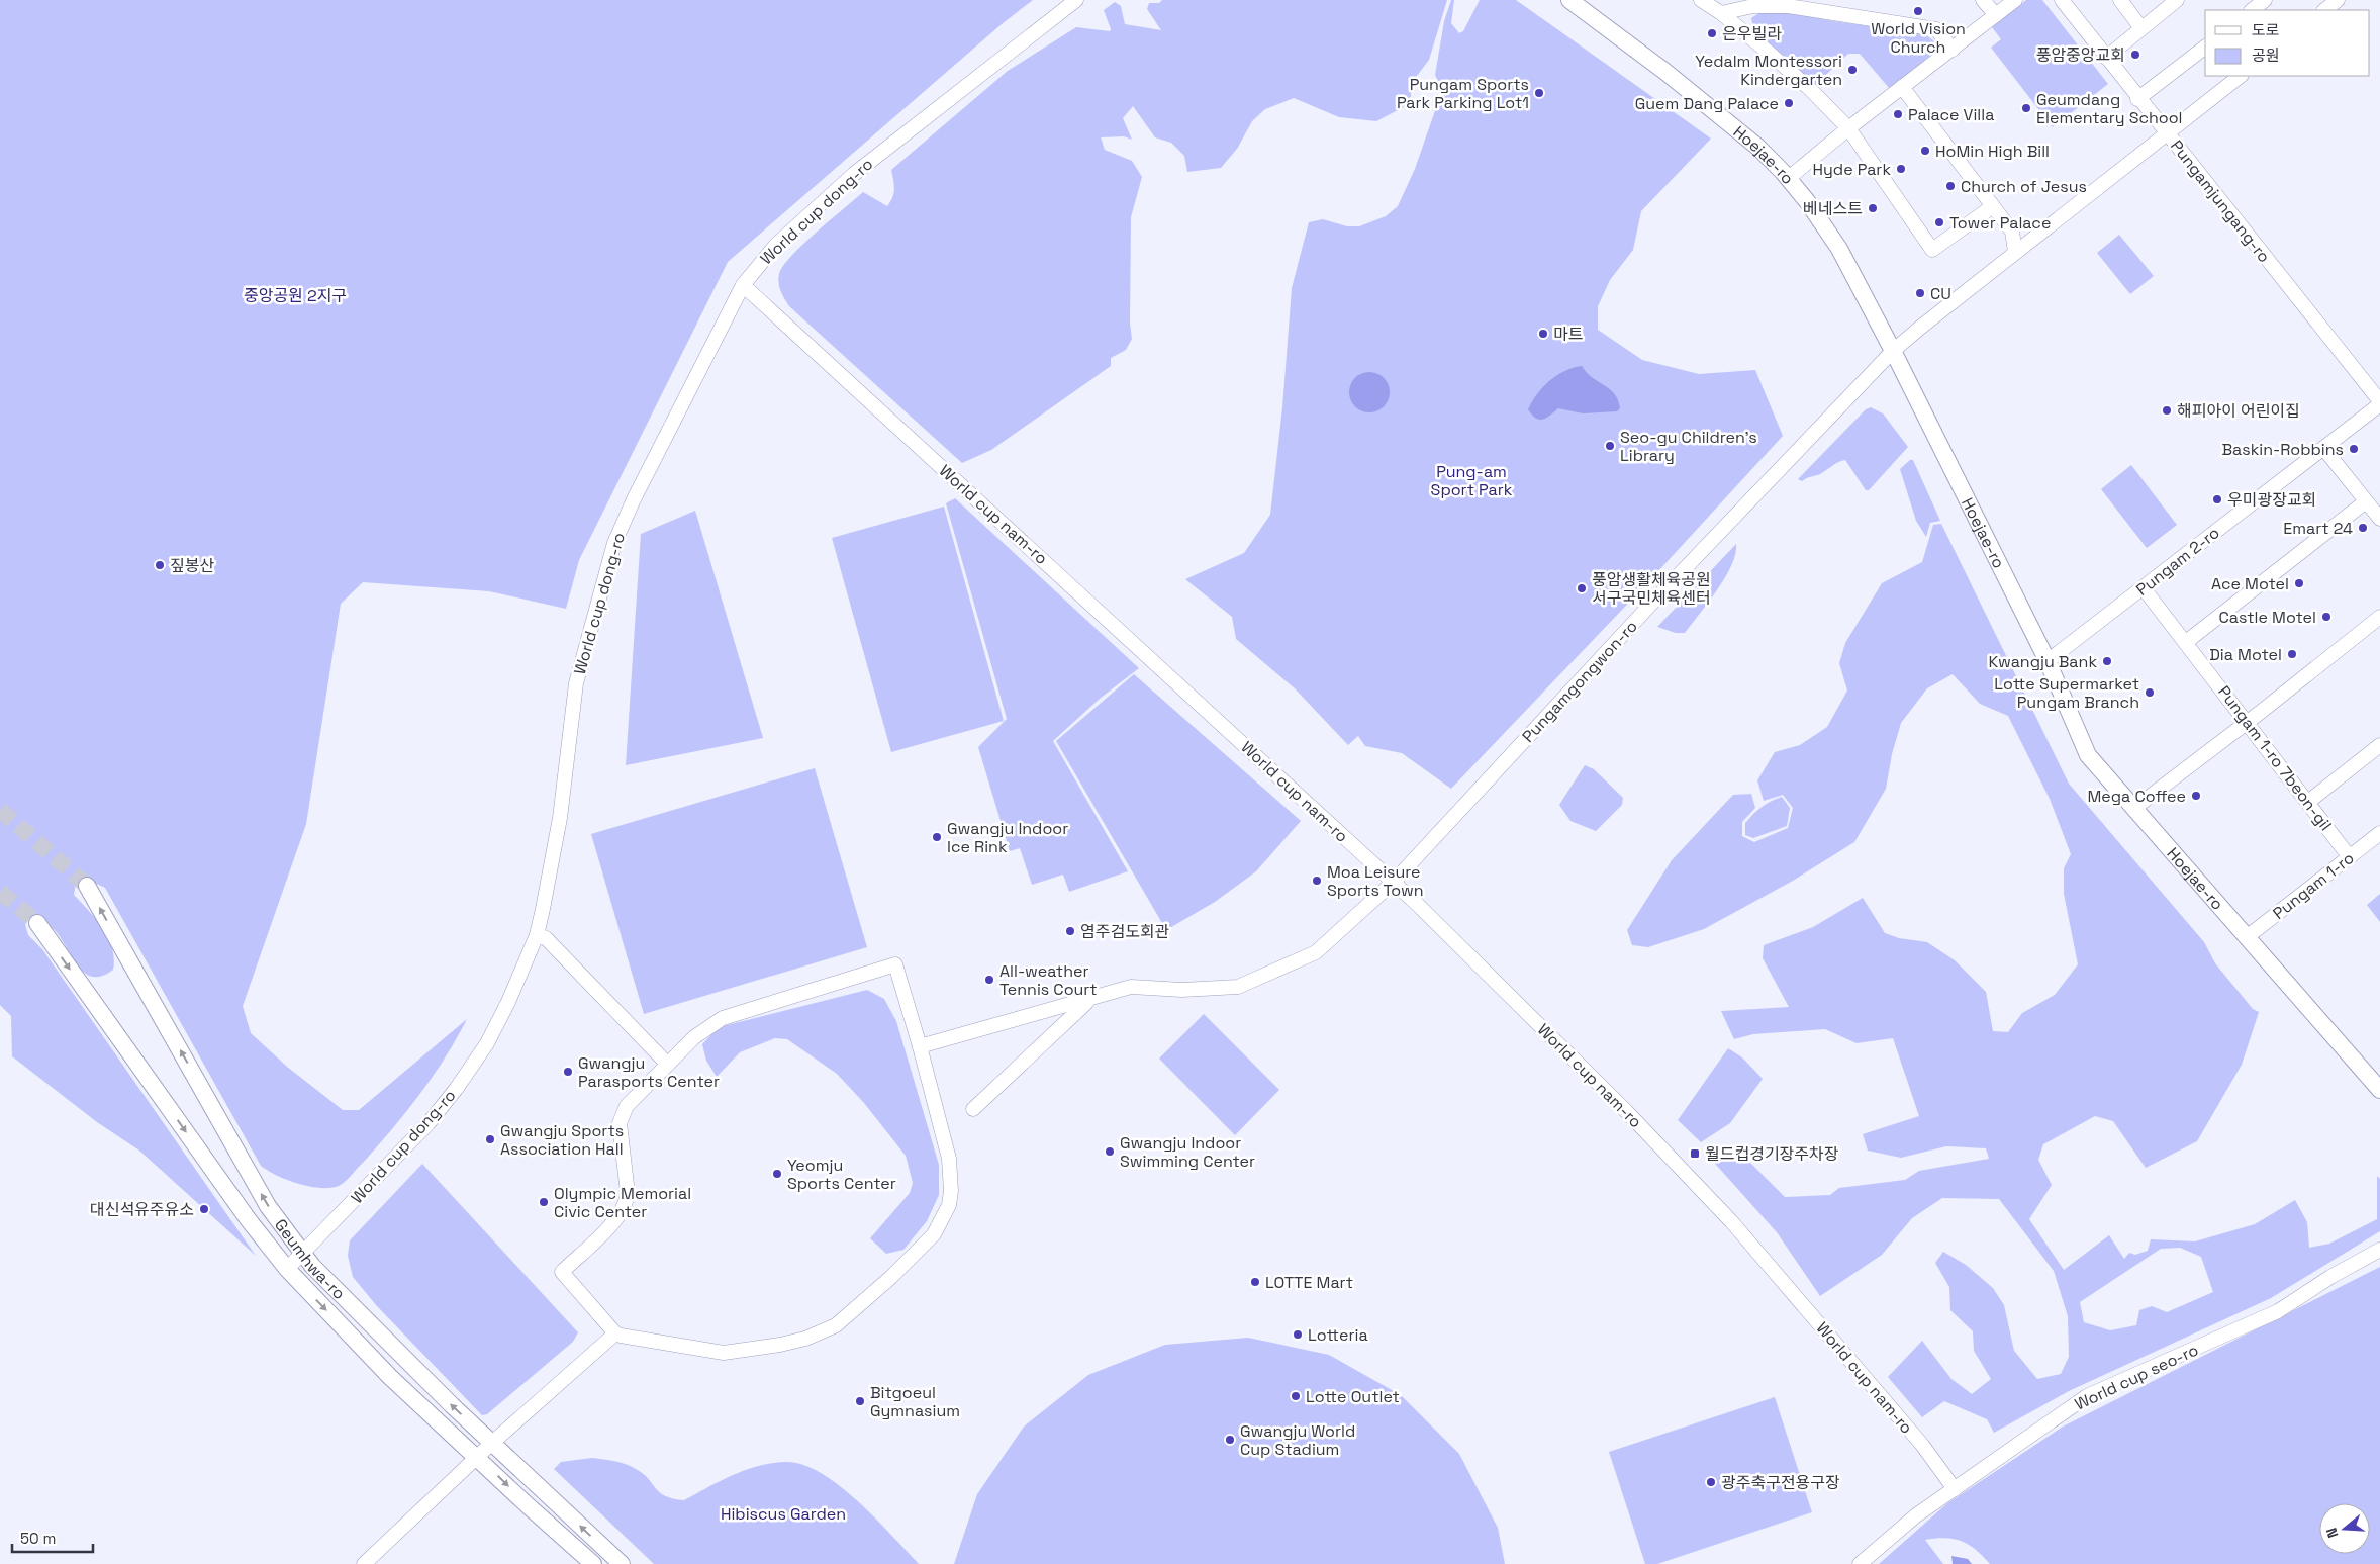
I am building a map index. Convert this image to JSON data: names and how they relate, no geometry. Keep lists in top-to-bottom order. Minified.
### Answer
{"streets":{"main road":["Hoejae-ro","Geumhwa-ro"],"street":["Pungamjungang-ro","World cup dong-ro","World cup nam-ro","Pungam 2-ro","Pungamgongwon-ro","Pungam 1-ro 7beon-gil","Pungam 1-ro","World cup seo-ro"]},"crossings":[["Hoejae-ro","Pungam 2-ro"],["Hoejae-ro","Pungamgongwon-ro"],["Hoejae-ro","Pungam 1-ro"],["Pungamjungang-ro","Pungam 2-ro"],["Pungamjungang-ro","Pungamgongwon-ro"],["World cup dong-ro","World cup nam-ro"],["World cup dong-ro","Geumhwa-ro"],["World cup nam-ro","Pungamgongwon-ro"],["World cup nam-ro","World cup seo-ro"],["Pungam 2-ro","Pungam 1-ro 7beon-gil"],["Pungam 1-ro 7beon-gil","Pungam 1-ro"]],"parks":["중앙공원 2지구","Pung-am Sport Park","Hibiscus Garden"],"places":{"other":["World Vision Church","은우빌라","풍암중앙교회","Yedalm Montessori Kindergarten","Pungam Sports Park Parking Lot1","Guem Dang Palace","Geumdang Elementary School","Palace Villa","HoMin High Bill","Hyde Park","Church of Jesus","베네스트","Tower Palace","CU","마트","해피아이 어린이집","Seo-gu Children's Library","Baskin-Robbins","우미광장교회","Emart 24","짚봉산","Ace Motel","풍암생활체육공원 서구국민체육센터","Castle Motel","Dia Motel","Kwangju Bank","Lotte Supermarket Pungam Branch","Mega Coffee","Gwangju Indoor Ice Rink","Moa Leisure Sports Town","염주검도회관","All-weather Tennis Court","Gwangju Parasports Center","Gwangju Sports Association Hall","Gwangju Indoor Swimming Center","Yeomju Sports Center","Olympic Memorial Civic Center","대신석유주유소","LOTTE Mart","Lotteria","Lotte Outlet","Bitgoeul Gymnasium","Gwangju World Cup Stadium","광주축구전용구장"],"transit":["월드컵경기장주차장"]},"legend":["도로","공원"],"scale_bar":"50 m","north":"left"}
